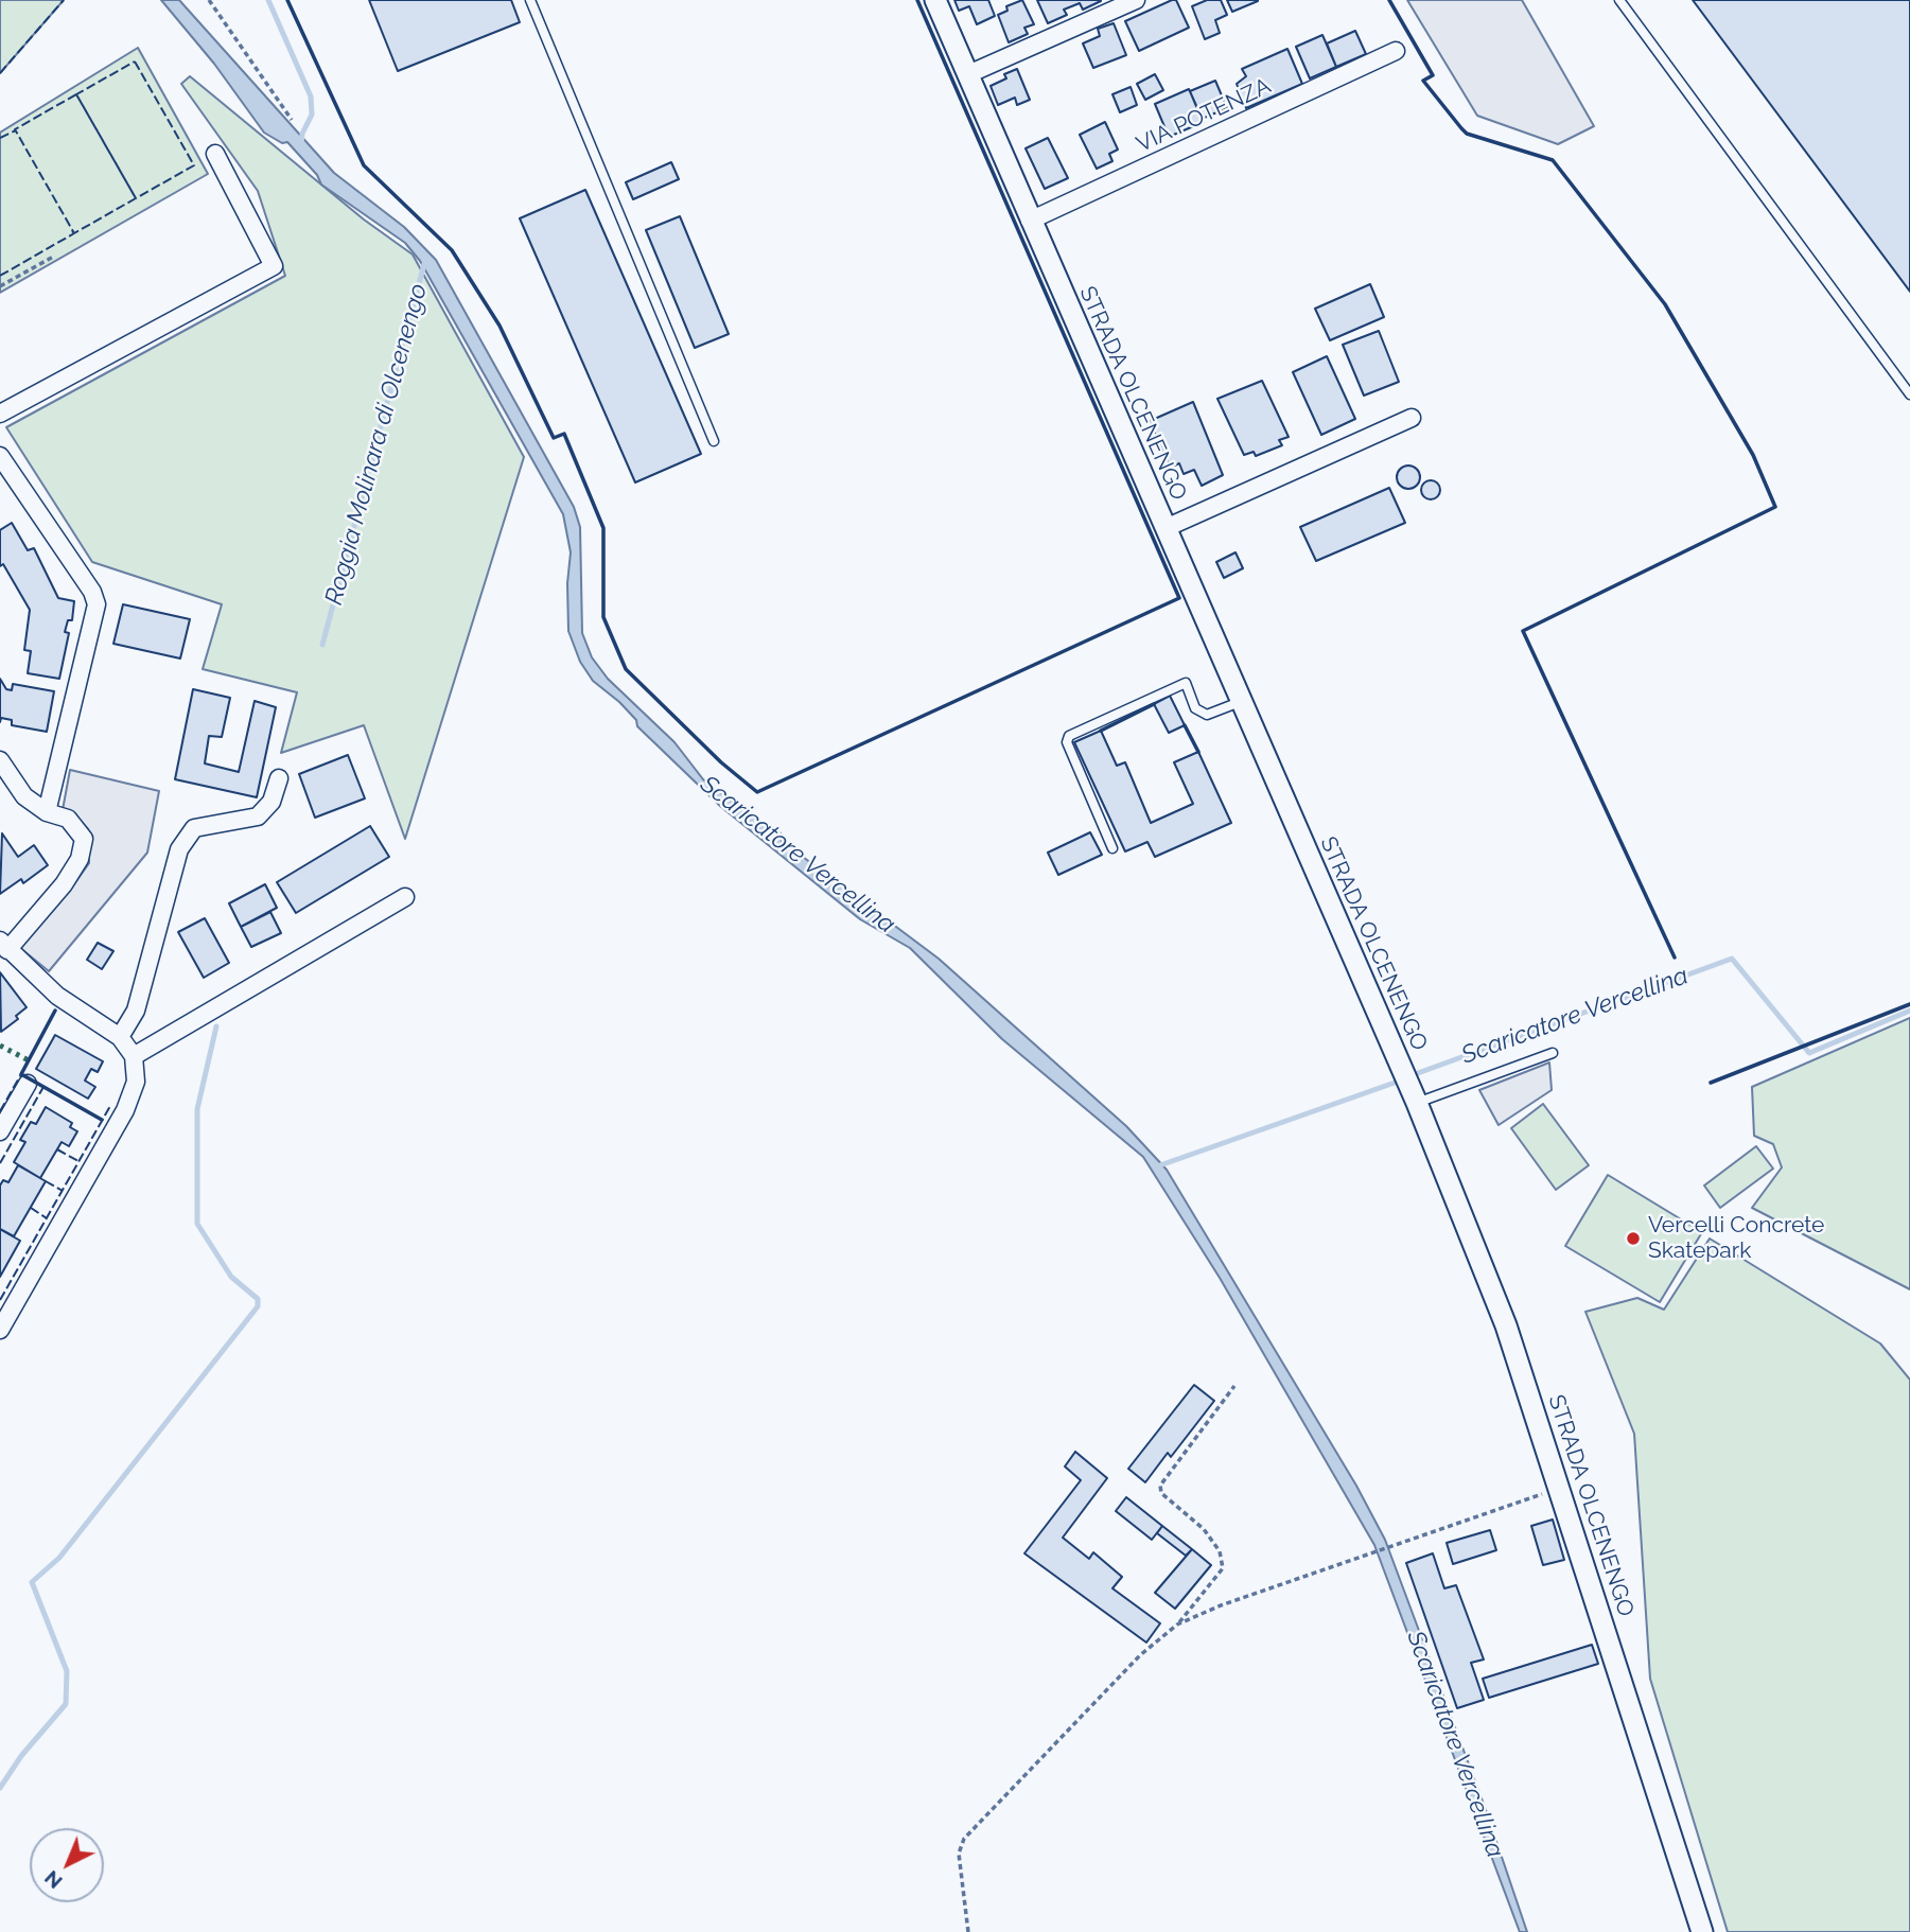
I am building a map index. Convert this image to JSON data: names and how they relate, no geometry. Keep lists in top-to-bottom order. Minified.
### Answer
{"streets":{"street":["VIA POTENZA","STRADA OLCENENGO"]},"crossings":[["VIA POTENZA","STRADA OLCENENGO"]],"water":["Roggia Molinara di Olcenengo","Scaricatore Vercellina"],"places":["Vercelli Concrete Skatepark"],"north":"bottom left"}
